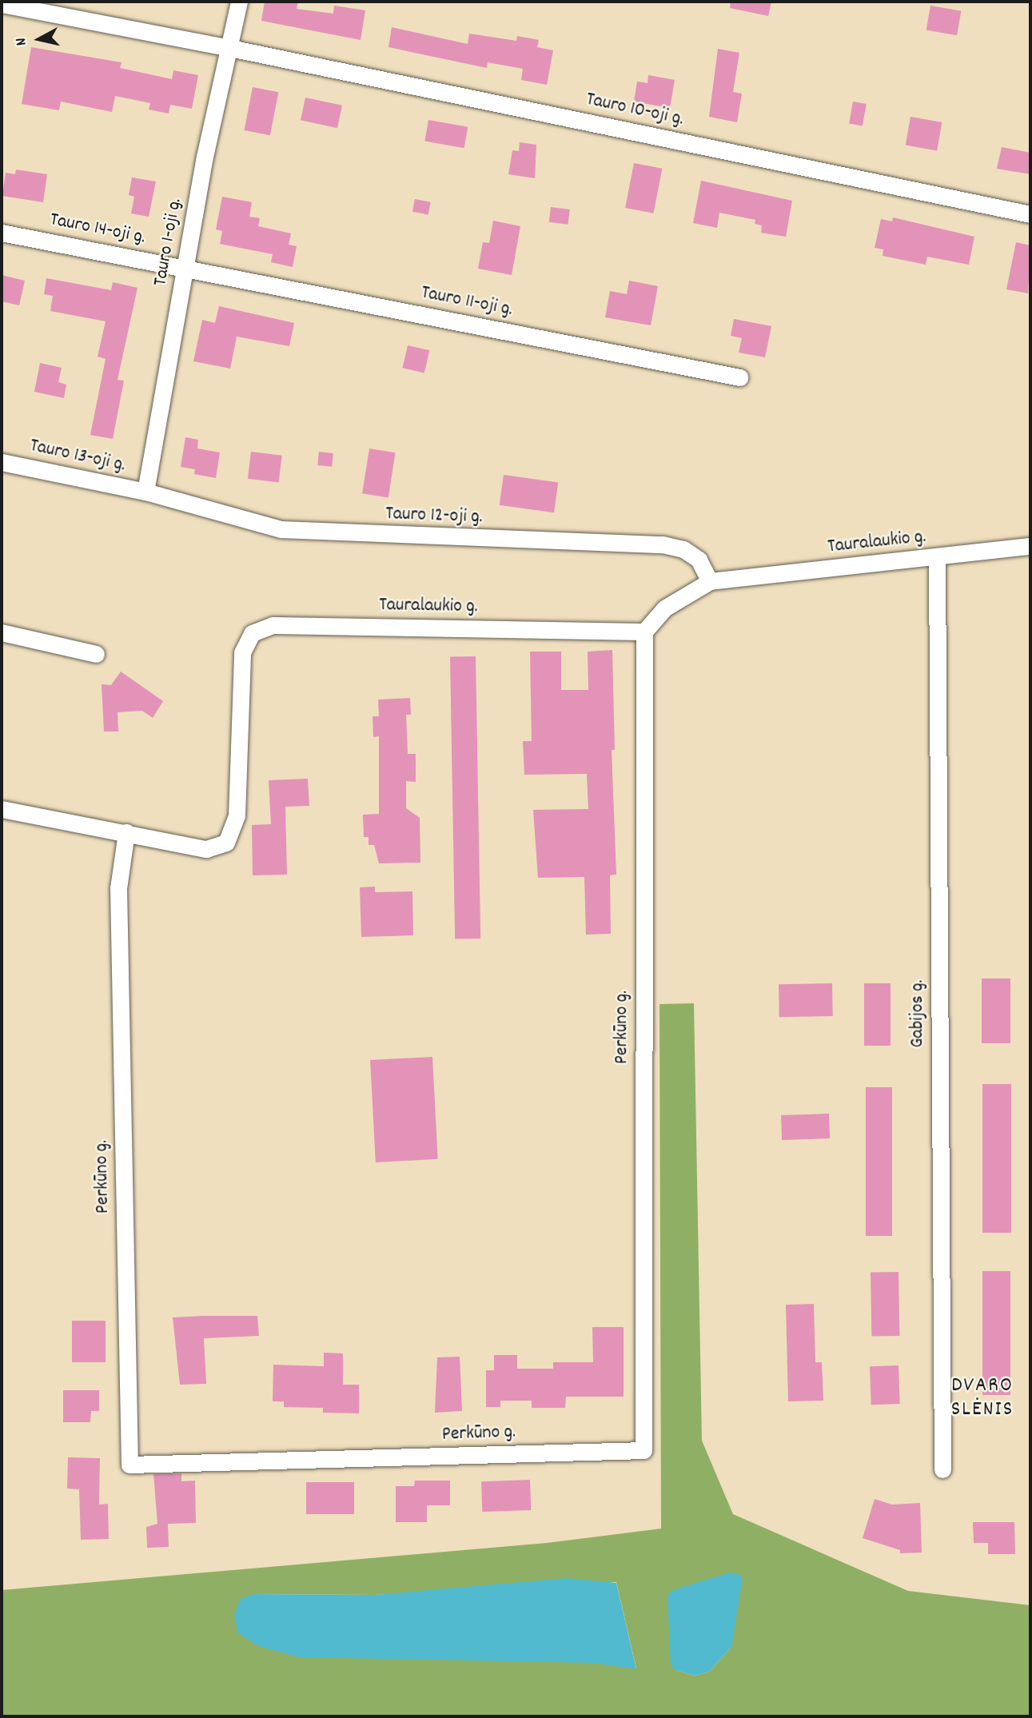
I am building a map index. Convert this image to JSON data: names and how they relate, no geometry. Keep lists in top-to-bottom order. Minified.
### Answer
{"streets":{"street":["Tauro 10-oji g.","Tauro 14-oji g.","Tauro 1-oji g.","Tauro 11-oji g.","Tauro 13-oji g.","Tauro 12-oji g.","Tauralaukio g.","Gabijos g.","Perkūno g."]},"crossings":[["Tauro 10-oji g.","Tauro 1-oji g."],["Tauro 14-oji g.","Tauro 1-oji g."],["Tauro 14-oji g.","Tauro 11-oji g."],["Tauro 1-oji g.","Tauro 11-oji g."],["Tauro 1-oji g.","Tauro 13-oji g."],["Tauro 1-oji g.","Tauro 12-oji g."],["Tauro 13-oji g.","Tauro 12-oji g."],["Tauro 12-oji g.","Tauralaukio g."],["Tauralaukio g.","Gabijos g."],["Tauralaukio g.","Perkūno g."]],"districts":["DVARO SLĖNIS"],"north":"left"}
